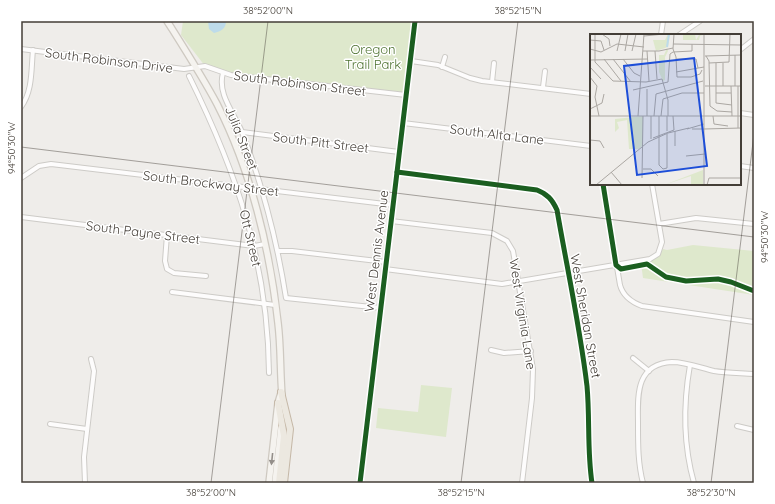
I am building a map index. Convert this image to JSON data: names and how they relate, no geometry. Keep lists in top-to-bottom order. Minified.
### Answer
{"streets":{"street":["South Robinson Drive","South Robinson Street","South Alta Lane","Julia Street","South Pitt Street","South Brockway Street","South Payne Street","Ott Street","West Dennis Avenue","West Virginia Lane","West Sheridan Street"]},"crossings":[["South Robinson Drive","South Robinson Street"],["South Robinson Street","Julia Street"],["South Robinson Street","West Dennis Avenue"],["South Alta Lane","West Dennis Avenue"],["Julia Street","South Pitt Street"],["Julia Street","South Brockway Street"],["Julia Street","West Dennis Avenue"],["South Pitt Street","West Dennis Avenue"],["South Brockway Street","Ott Street"],["South Brockway Street","West Dennis Avenue"],["South Payne Street","Ott Street"],["West Dennis Avenue","West Virginia Lane"],["West Dennis Avenue","West Sheridan Street"]],"parks":["Oregon Trail Park"],"coordinates":["38°52'00\"N","38°52'15\"N","94°50'30\"W","38°52'30\"N"]}
